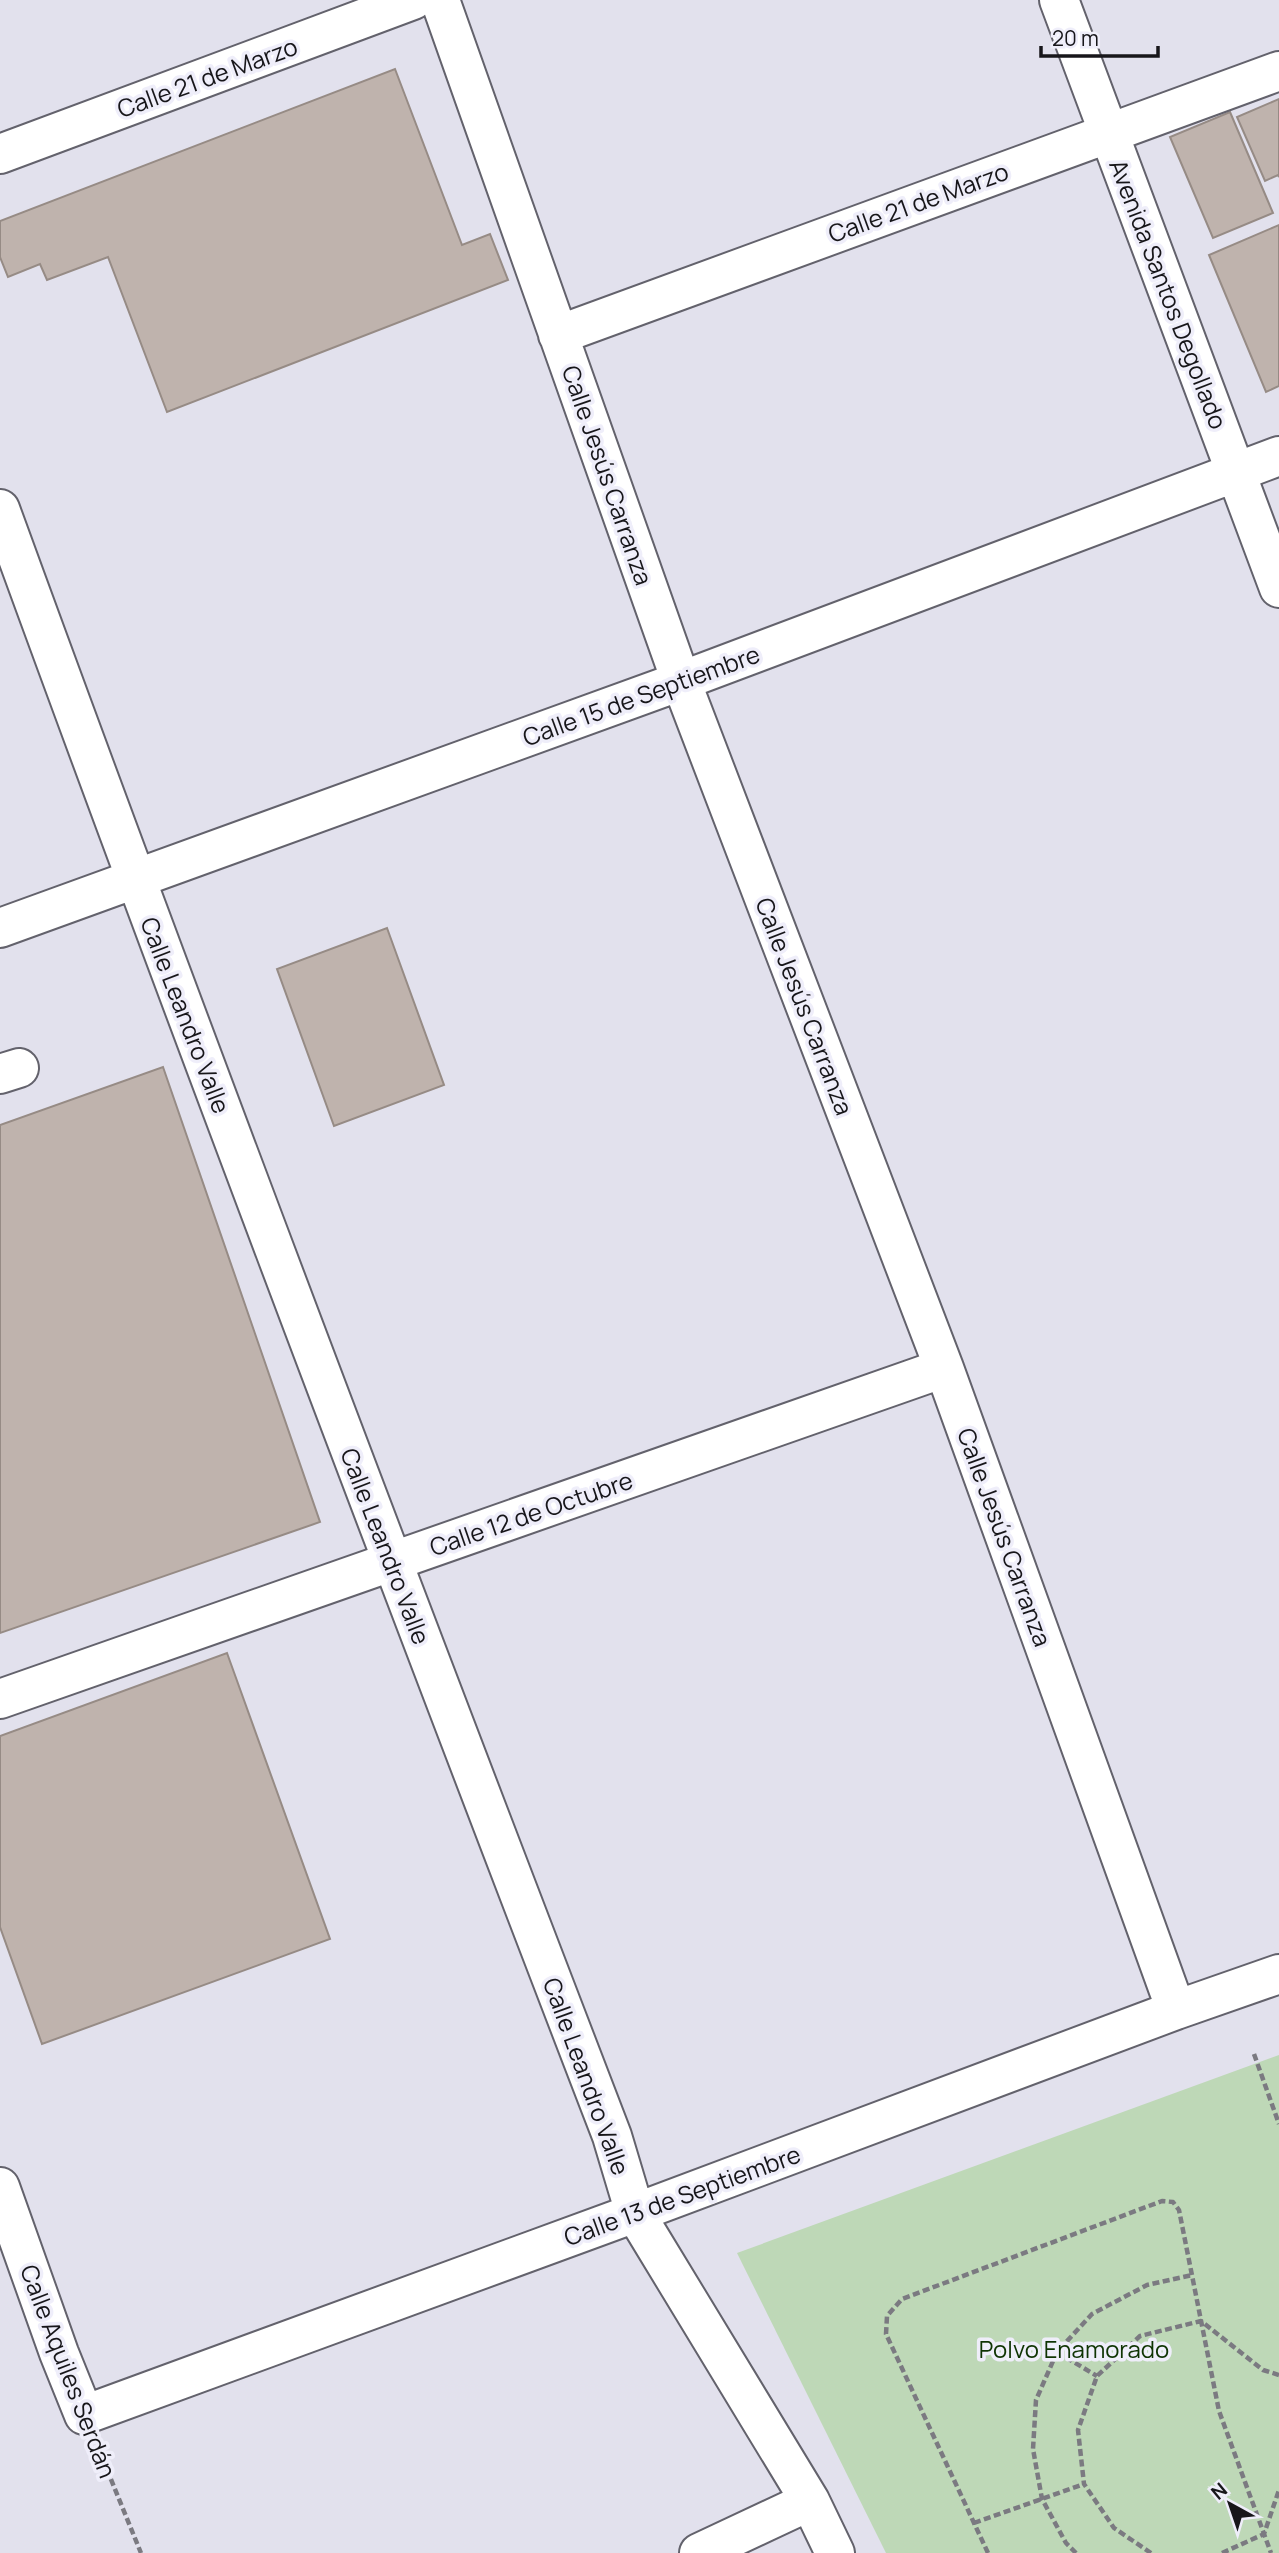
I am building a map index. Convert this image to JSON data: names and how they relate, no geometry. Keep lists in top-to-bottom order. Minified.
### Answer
{"streets":{"street":["Calle 21 de Marzo","Avenida Santos Degollado","Calle Jesús Carranza","Calle 15 de Septiembre","Calle Leandro Valle","Calle 12 de Octubre","Calle 13 de Septiembre","Calle Aquiles Serdán"]},"crossings":[["Calle 21 de Marzo","Avenida Santos Degollado"],["Calle 21 de Marzo","Calle Jesús Carranza"],["Avenida Santos Degollado","Calle 15 de Septiembre"],["Calle Jesús Carranza","Calle 15 de Septiembre"],["Calle Jesús Carranza","Calle 12 de Octubre"],["Calle Jesús Carranza","Calle 13 de Septiembre"],["Calle 15 de Septiembre","Calle Leandro Valle"],["Calle Leandro Valle","Calle 12 de Octubre"],["Calle Leandro Valle","Calle 13 de Septiembre"],["Calle 13 de Septiembre","Calle Aquiles Serdán"]],"parks":["Polvo Enamorado"],"scale_bar":"20 m","north":"top left"}
